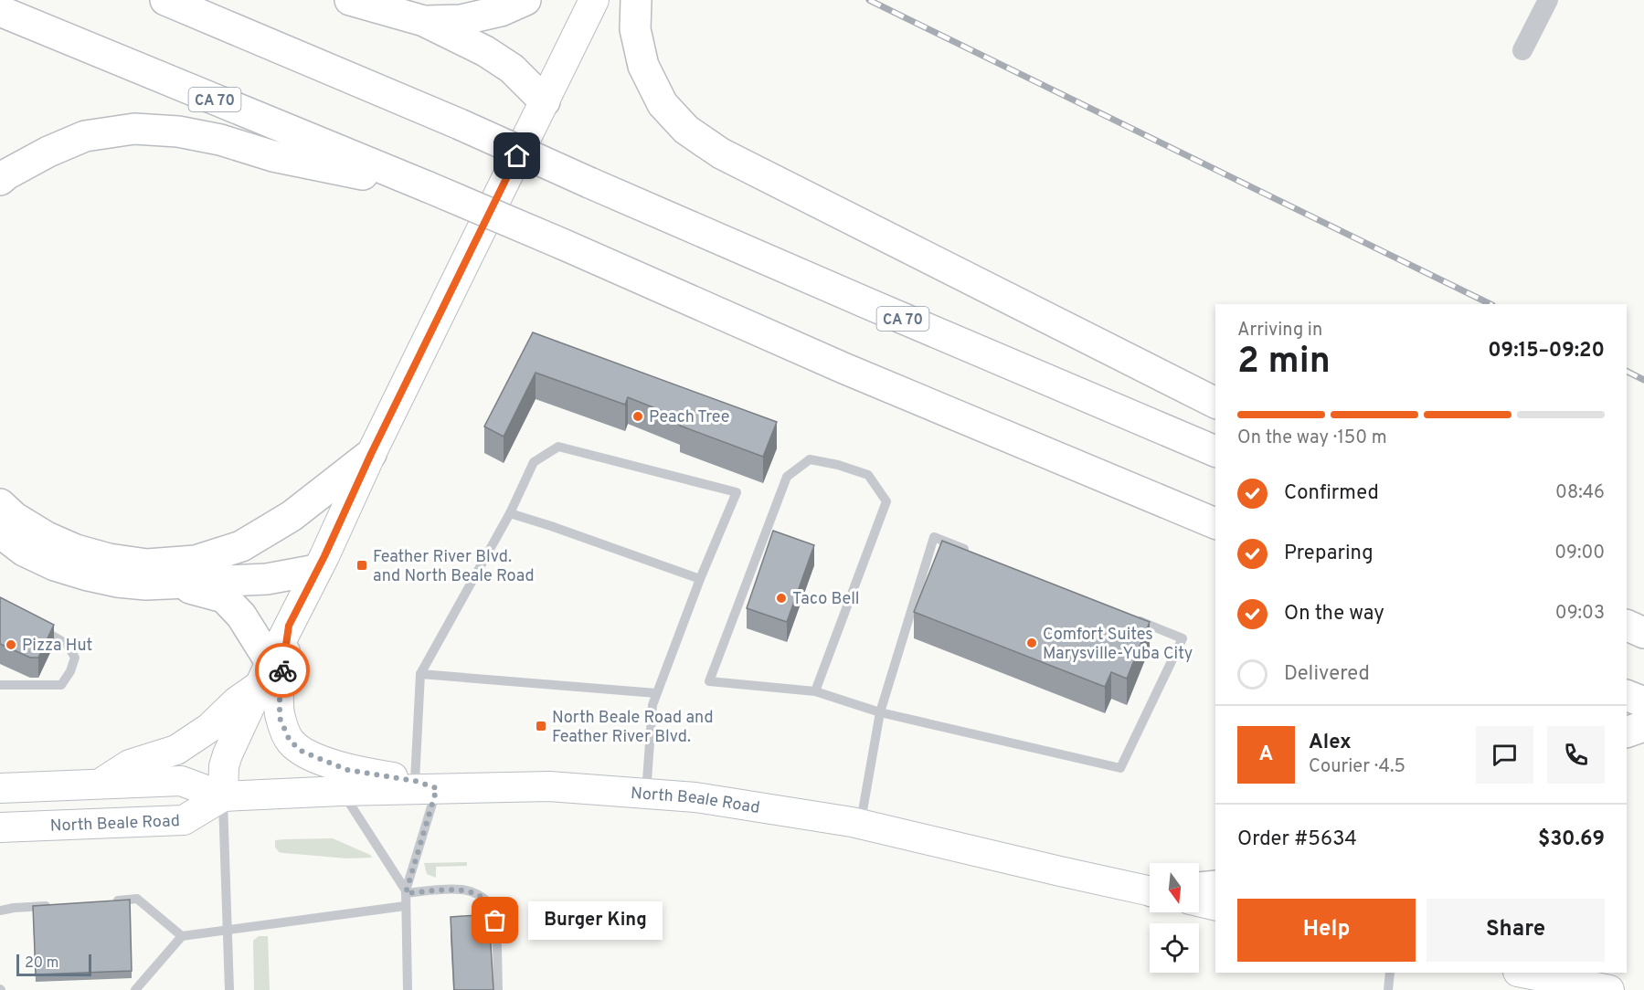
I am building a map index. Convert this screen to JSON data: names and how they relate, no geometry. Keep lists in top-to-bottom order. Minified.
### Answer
{"streets":{"highway":["CA 70"],"main road":["North Beale Road"]},"places":{"other":["Peach Tree","Taco Bell","Comfort Suites Marysville-Yuba City","Pizza Hut","Burger King"],"transit":["Feather River Blvd. and North Beale Road","North Beale Road and Feather River Blvd."]},"scale_bar":"20 m","north":"bottom","page":{"heading":["2 min","Arriving in","09:15–09:20"],"panel":["Alex","Courier · 4.5","Order #5634","$30.69"],"bar":"On the way · 150 m","list":[["Confirmed","08:46"],["Preparing","09:00"],["On the way","09:03"],"Delivered"],"round":"A","buttons":["Help","Share"],"bubble":"Burger King","scale":"20 m"}}
